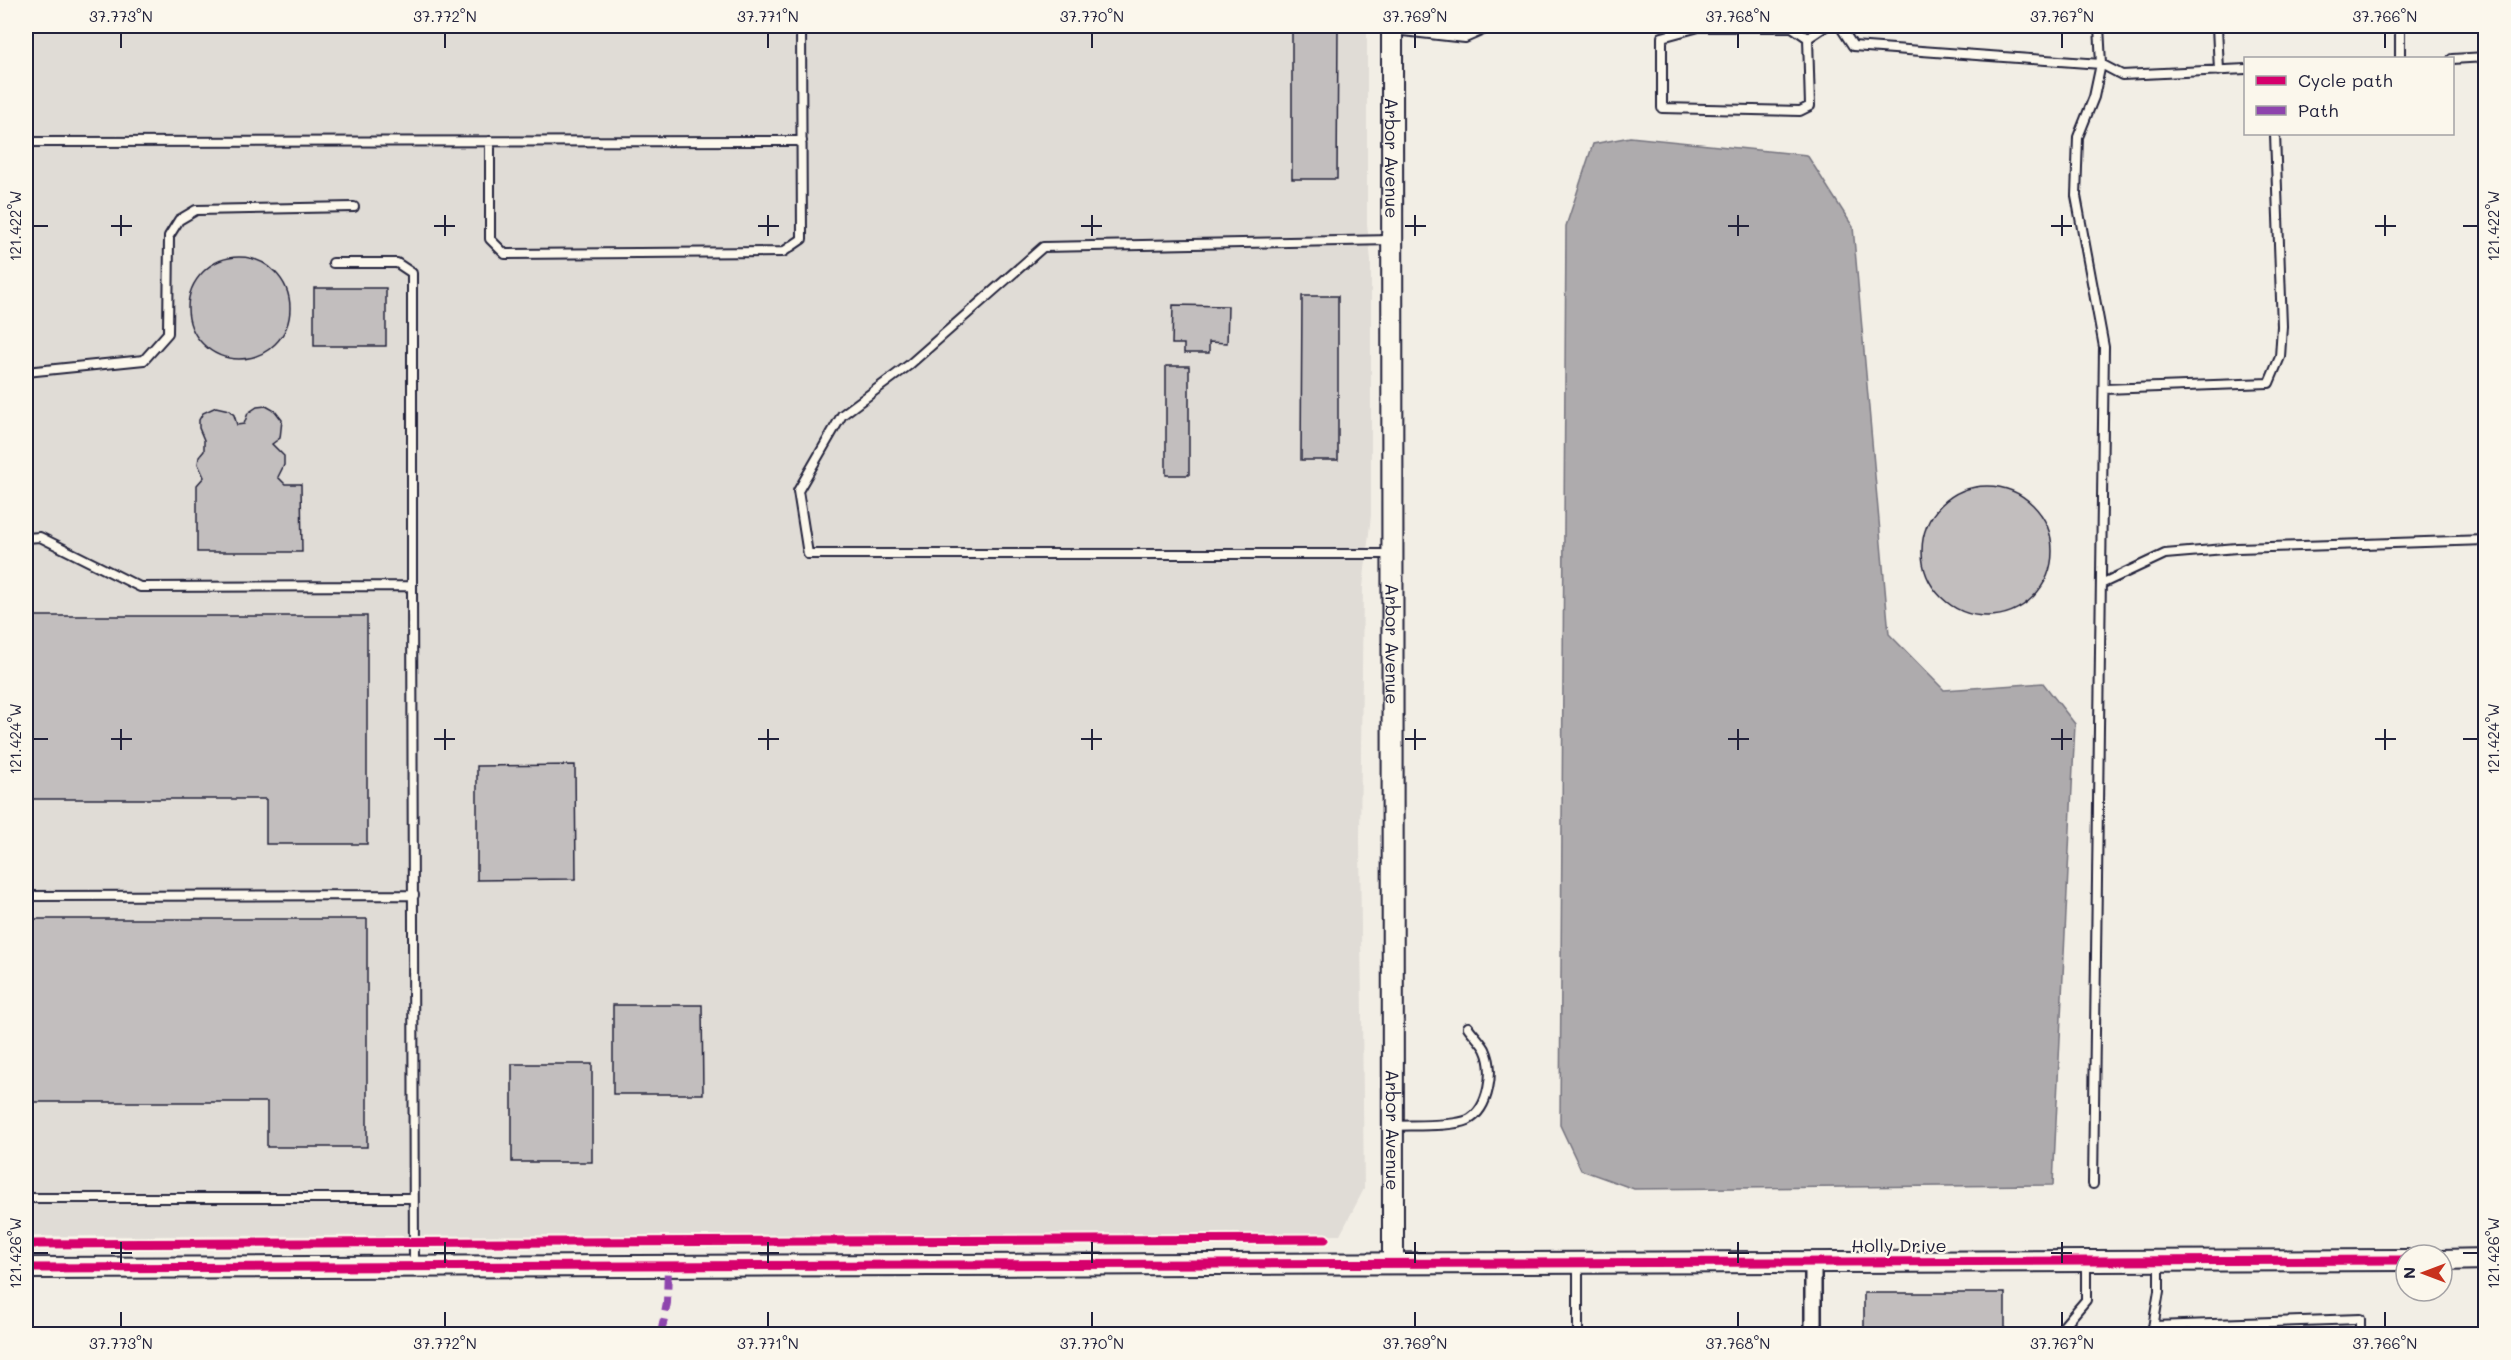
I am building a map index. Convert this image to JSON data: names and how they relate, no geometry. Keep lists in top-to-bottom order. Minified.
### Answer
{"streets":{"street":["Arbor Avenue","Holly Drive"]},"crossings":[["Arbor Avenue","Holly Drive"]],"legend":["Cycle path","Path"],"north":"left","coordinates":["37.773°N","37.772°N","37.771°N","37.770°N","37.769°N","37.768°N","37.767°N","37.766°N","121.422°W","121.424°W","121.426°W"]}
